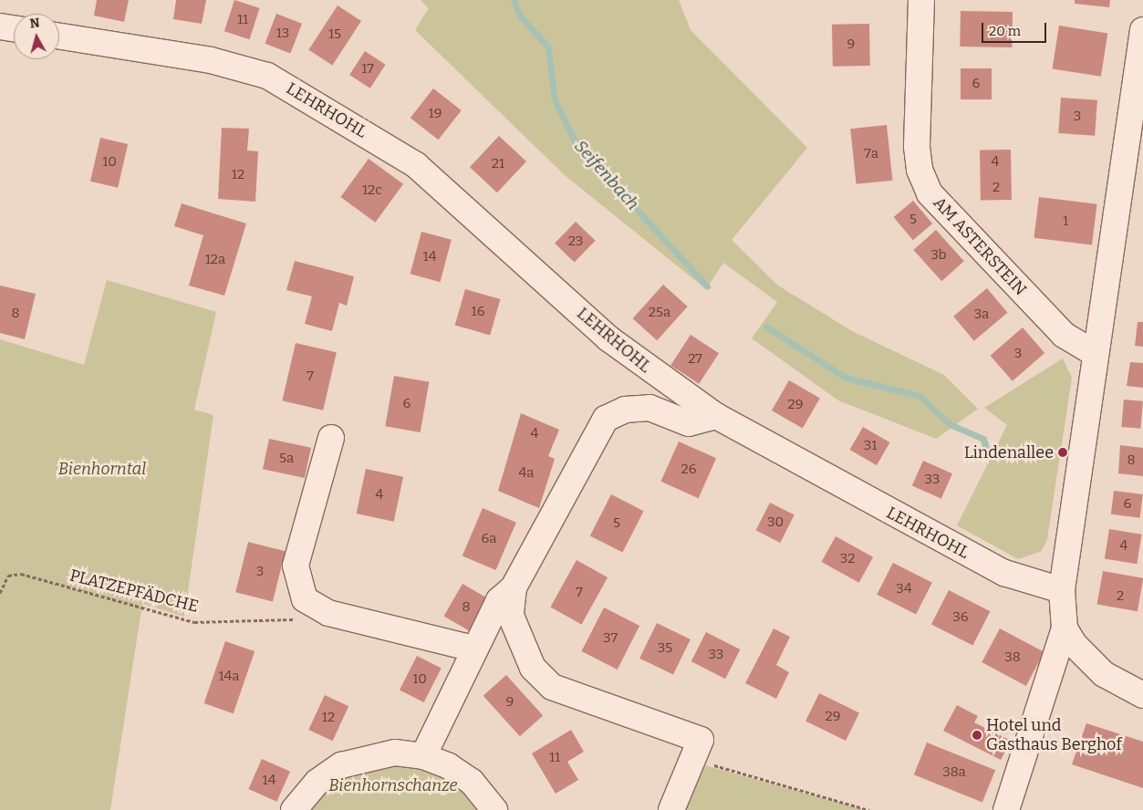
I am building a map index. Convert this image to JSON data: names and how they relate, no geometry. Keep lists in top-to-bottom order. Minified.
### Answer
{"streets":{"street":["LEHRHOHL","AM ASTERSTEIN"],"path":["PLATZEPFÄDCHE"]},"water":["Seifenbach"],"parks":["Bienhorntal","Bienhornschanze"],"places":["Lindenallee","Hotel und Gasthaus Berghof"],"house_numbers":["11","13","15","9","17","6","19","3","7a","10","4","21","12","2","12c","5","1","23","3b","14","12a","16","25a","8","3a","3","27","7","6","29","4","31","5a","8","26","4a","33","4","6","30","5","6a","4","32","3","34","7","2","8","36","37","35","33","38","14a","10","9","29","12","11","38a","14"],"scale_bar":"20 m","north":"top"}
